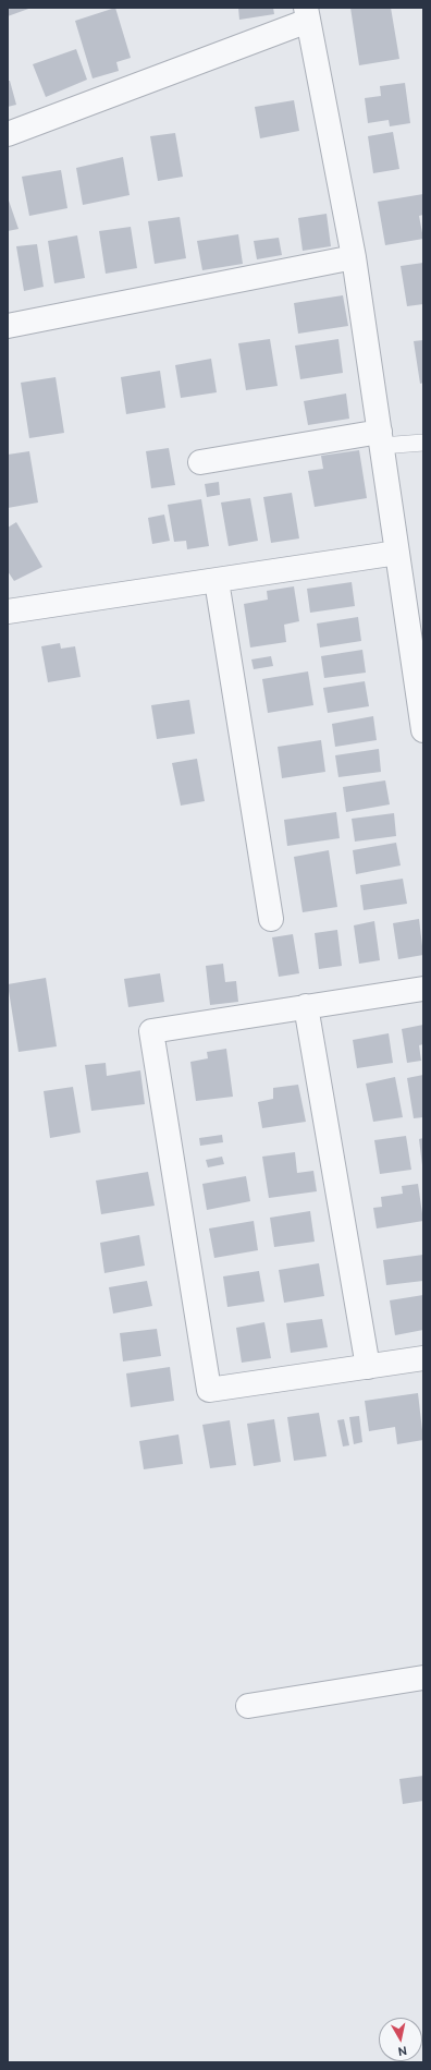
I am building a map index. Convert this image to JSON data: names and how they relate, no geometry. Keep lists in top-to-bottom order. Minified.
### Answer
{"north":"bottom"}
